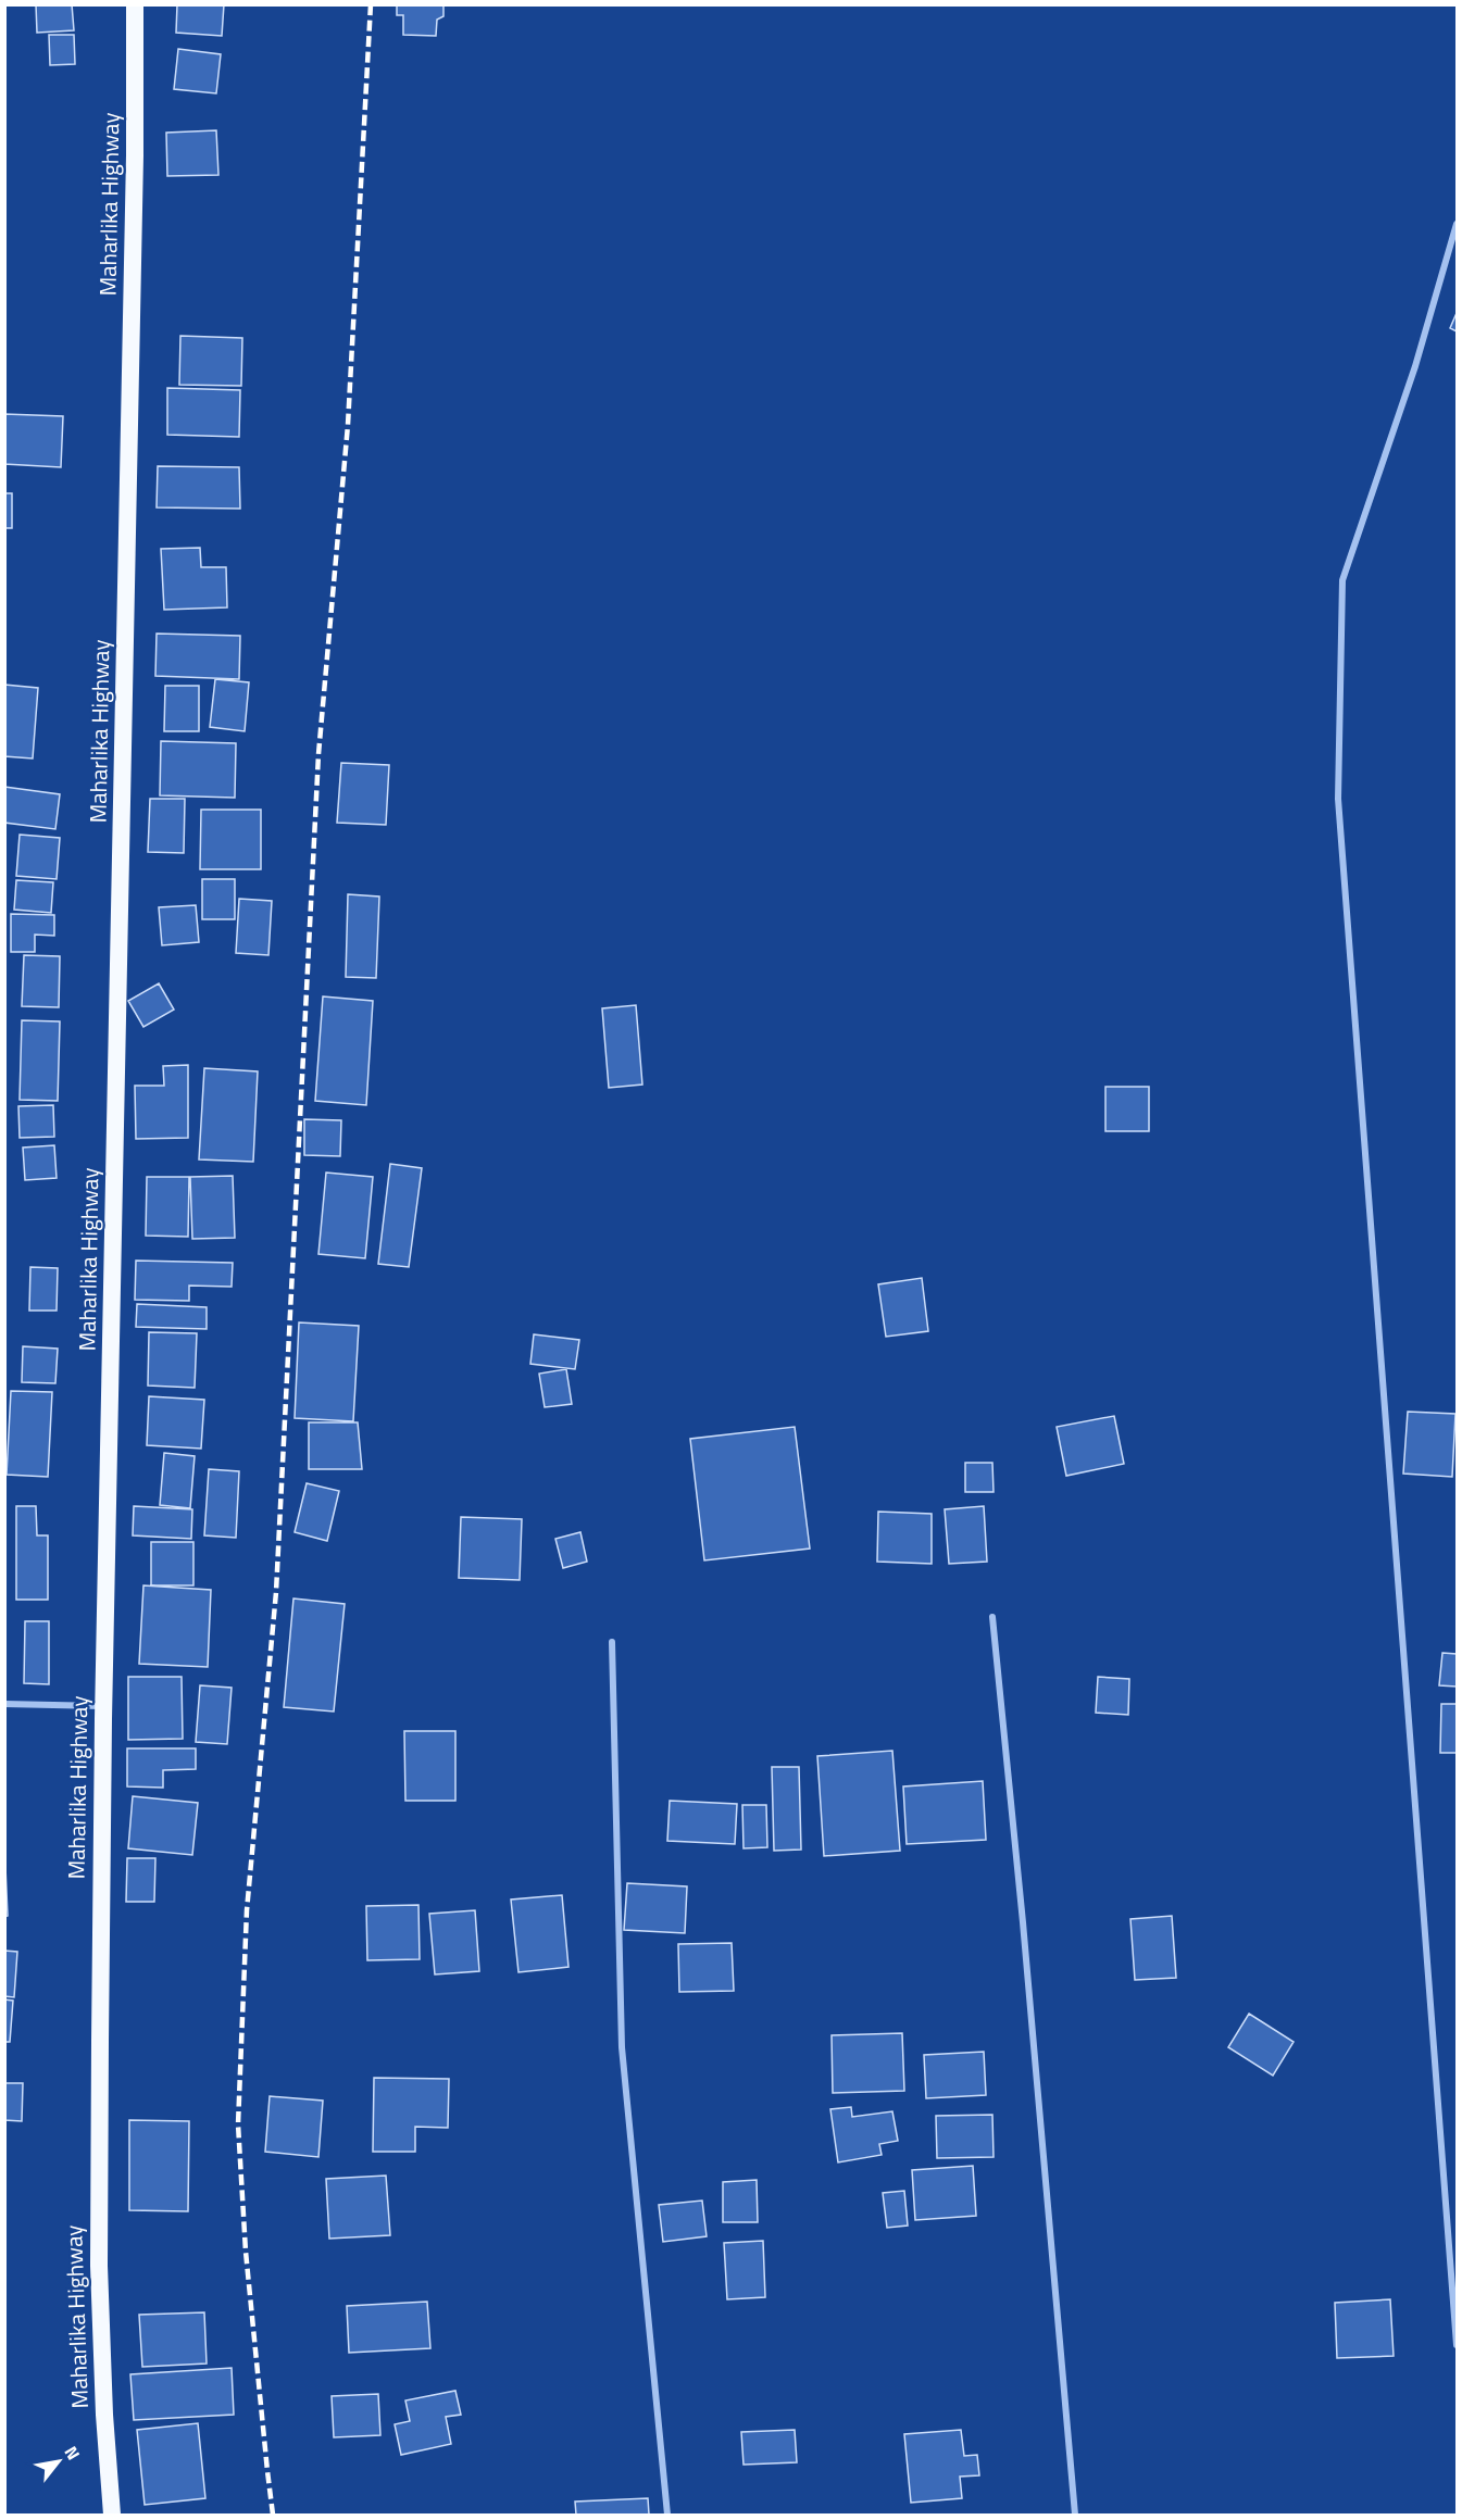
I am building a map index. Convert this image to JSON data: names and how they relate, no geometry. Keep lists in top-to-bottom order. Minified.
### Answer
{"streets":{"highway":["Maharlika Highway"]},"north":"top right"}
